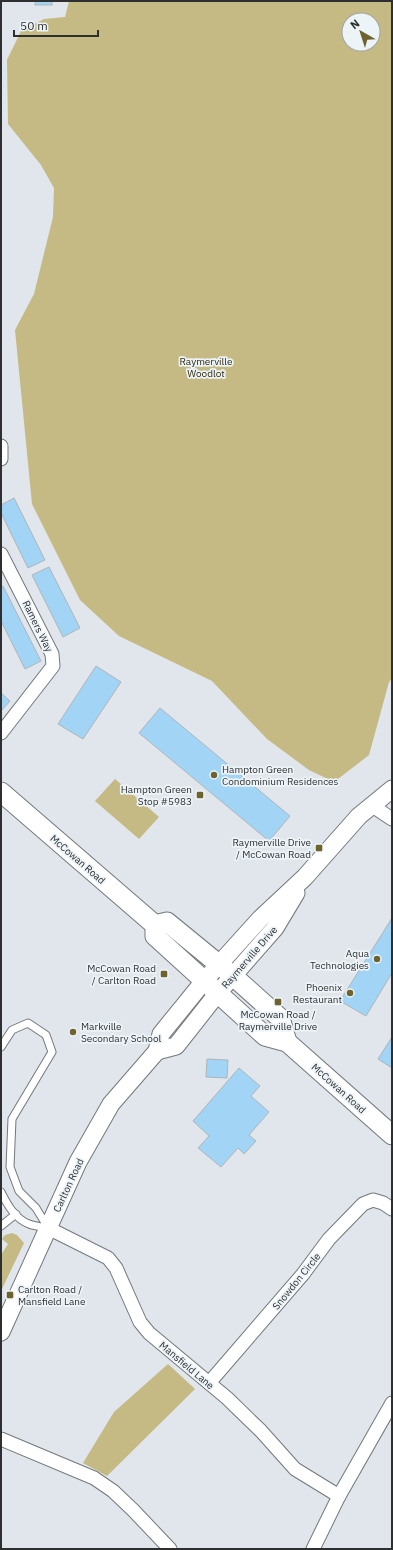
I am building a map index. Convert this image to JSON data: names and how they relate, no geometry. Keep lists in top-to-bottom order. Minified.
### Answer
{"streets":{"main road":["McCowan Road"],"street":["Ramers Way","Raymerville Drive","Carlton Road","Snowdon Circle","Mansfield Lane"]},"crossings":[["McCowan Road","Raymerville Drive"],["McCowan Road","Carlton Road"],["Raymerville Drive","Carlton Road"],["Carlton Road","Mansfield Lane"],["Snowdon Circle","Mansfield Lane"]],"parks":["Raymerville Woodlot"],"places":{"other":["Hampton Green Condominium Residences","Aqua Technologies","Phoenix Restaurant","Markville Secondary School"],"transit":["Hampton Green Stop #5983","Raymerville Drive / McCowan Road","McCowan Road / Carlton Road","McCowan Road / Raymerville Drive","Carlton Road / Mansfield Lane"]},"scale_bar":"50 m","north":"top left"}
